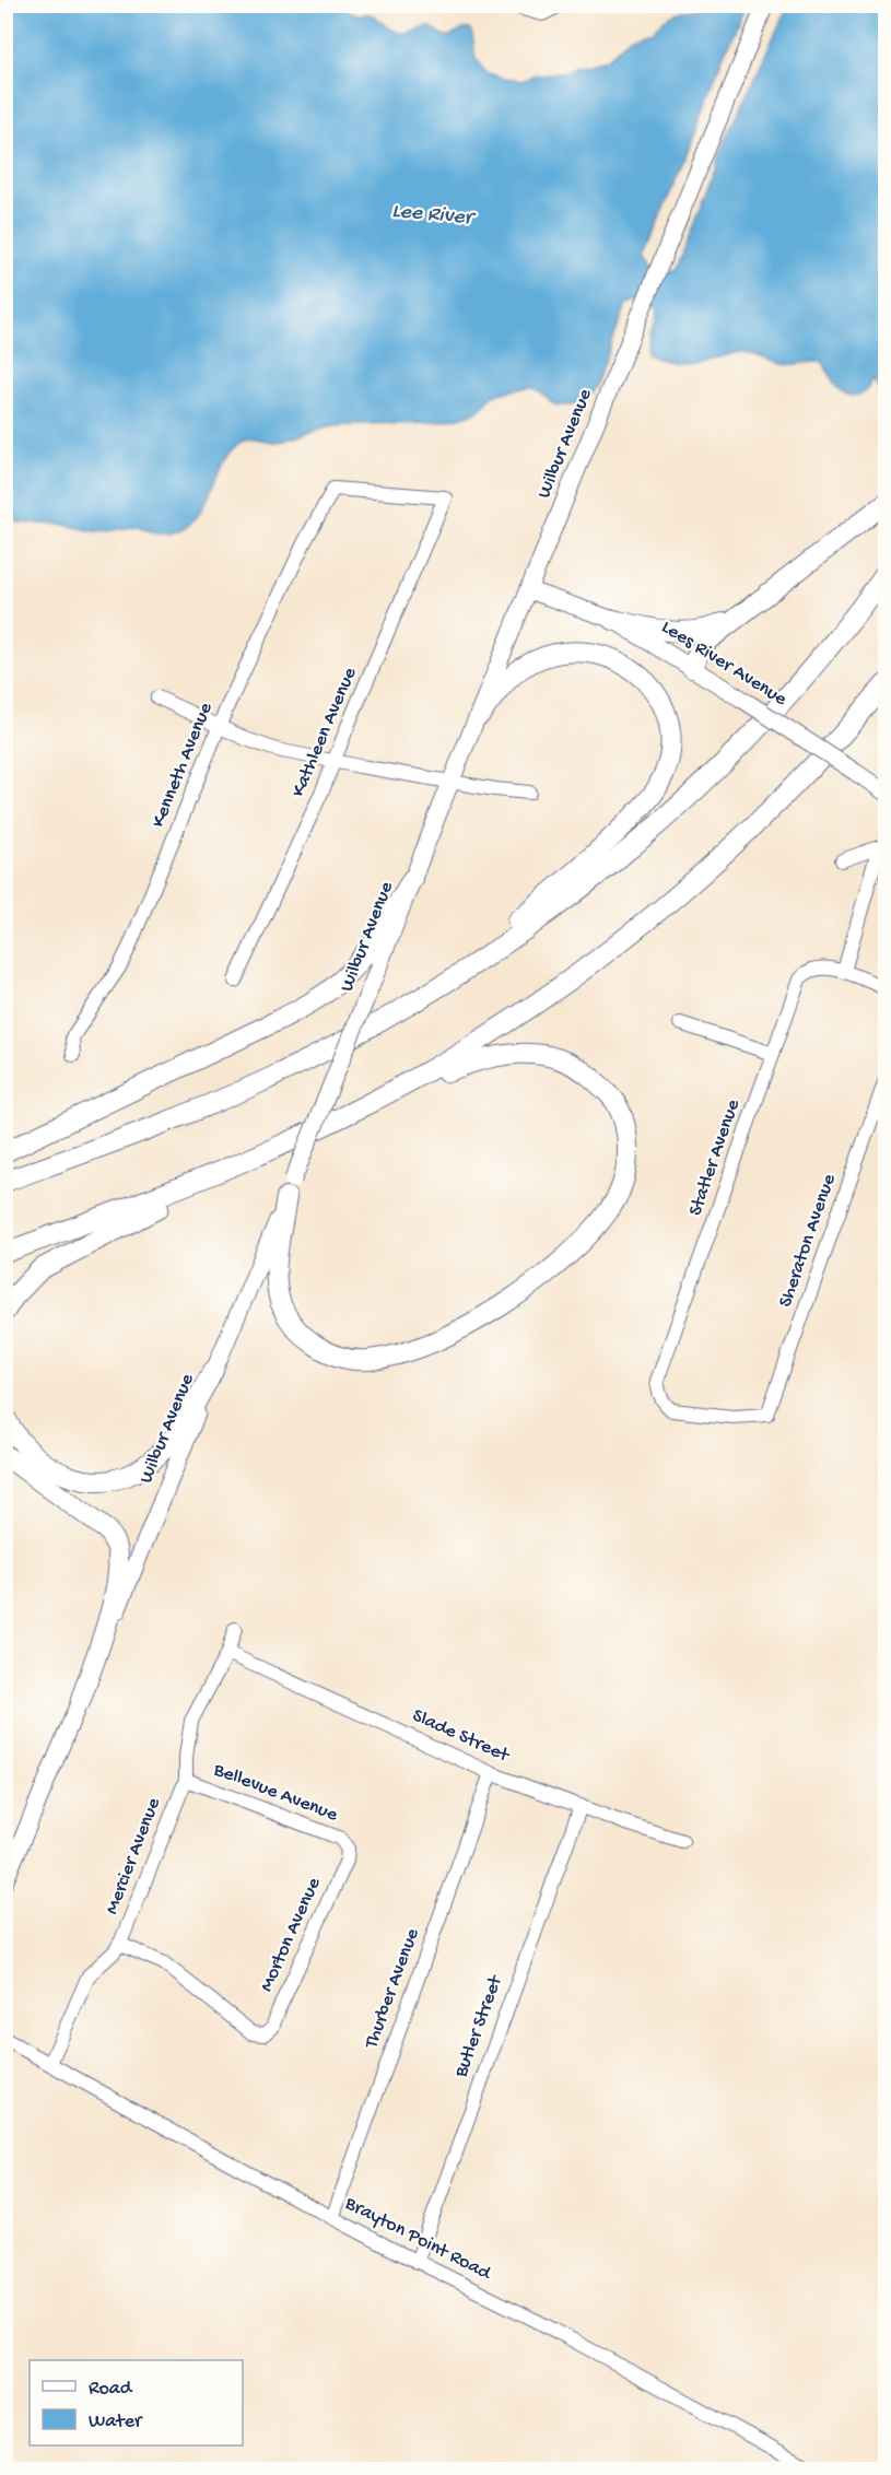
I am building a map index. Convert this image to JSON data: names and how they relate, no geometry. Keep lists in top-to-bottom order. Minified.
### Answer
{"streets":{"main road":["Wilbur Avenue","Lees River Avenue"],"street":["Kathleen Avenue","Kenneth Avenue","Statler Avenue","Sheraton Avenue","Slade Street","Bellevue Avenue","Mercier Avenue","Morton Avenue","Thurber Avenue","Butler Street","Brayton Point Road"]},"crossings":[["Wilbur Avenue","Lees River Avenue"],["Kathleen Avenue","Kenneth Avenue"],["Statler Avenue","Sheraton Avenue"],["Slade Street","Mercier Avenue"],["Slade Street","Thurber Avenue"],["Slade Street","Butler Street"],["Bellevue Avenue","Mercier Avenue"],["Bellevue Avenue","Morton Avenue"],["Mercier Avenue","Morton Avenue"],["Mercier Avenue","Brayton Point Road"],["Thurber Avenue","Brayton Point Road"],["Butler Street","Brayton Point Road"]],"water":["Lee River"],"legend":["Road","Water"]}
